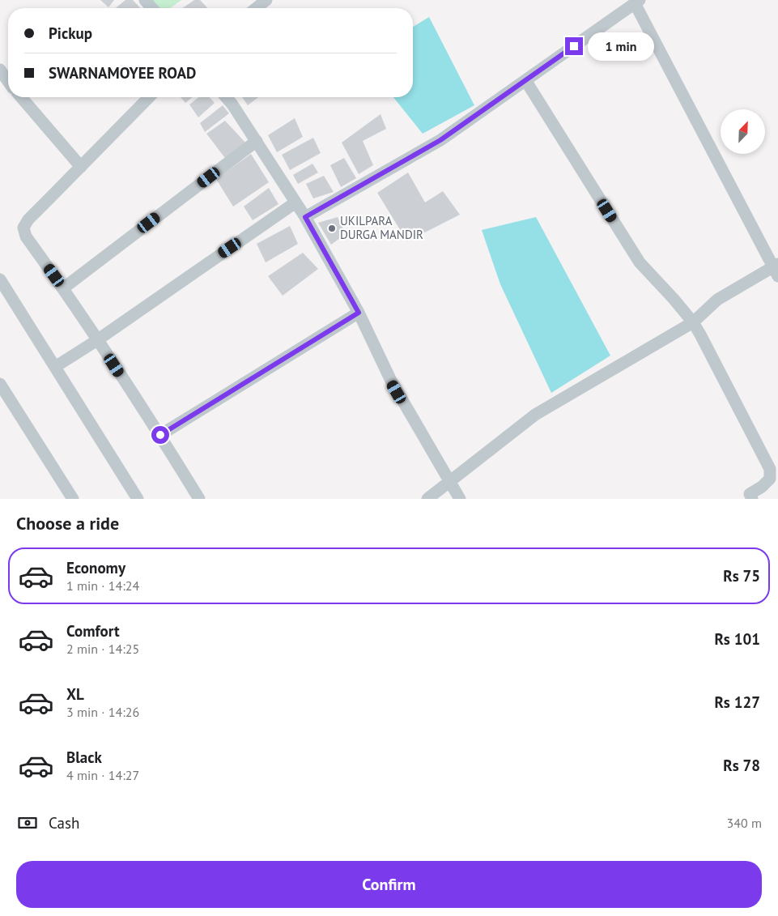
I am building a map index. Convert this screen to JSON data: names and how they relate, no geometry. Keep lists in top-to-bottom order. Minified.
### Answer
{"places":["UKILPARA DURGA MANDIR"],"north":"top right","page":{"banner":["Pickup","SWARNAMOYEE ROAD"],"bubble":"1 min","heading":"Choose a ride","list":[{"name":"Economy","note":"1 min · 14:24","value":"Rs 75"},{"name":"Comfort","note":"2 min · 14:25","value":"Rs 101"},{"name":"XL","note":"3 min · 14:26","value":"Rs 127"},{"name":"Black","note":"4 min · 14:27","value":"Rs 78"}],"pay":["Cash","340 m"],"buttons":"Confirm"}}
